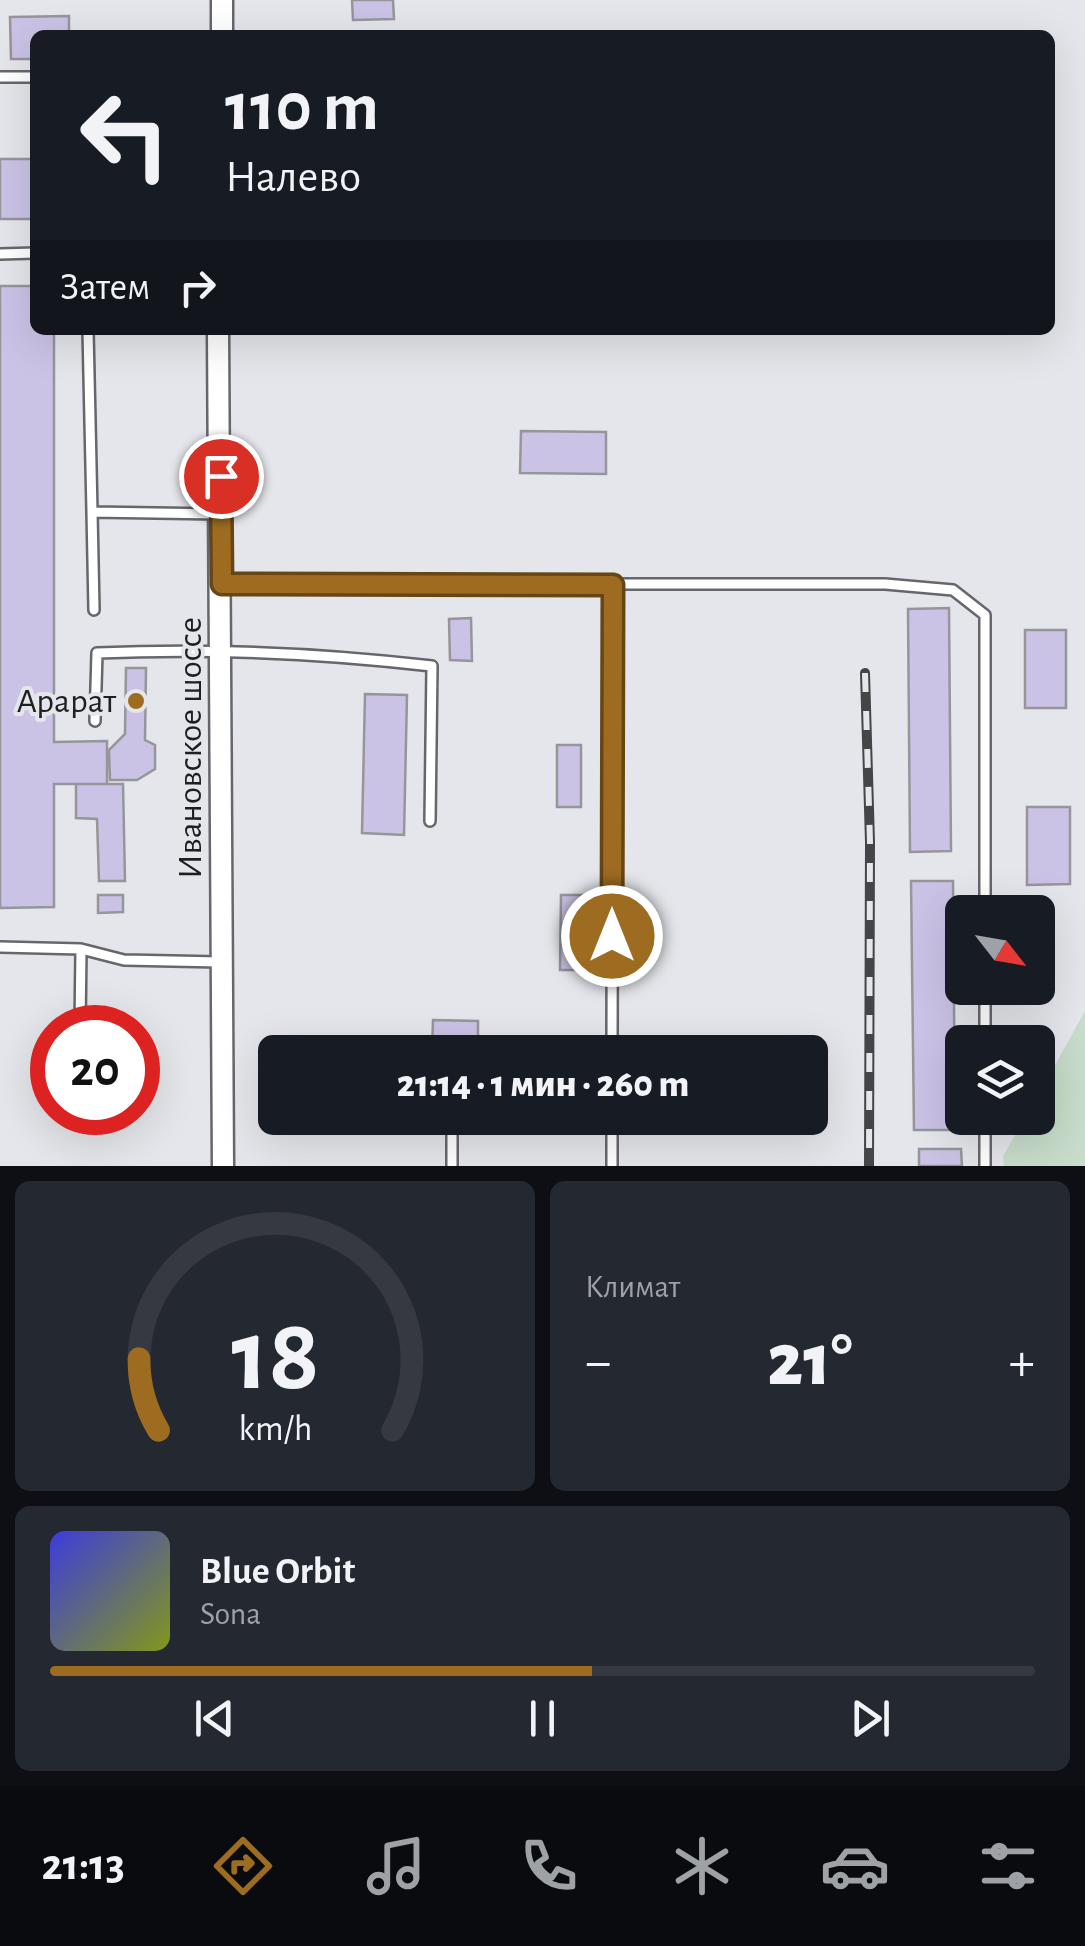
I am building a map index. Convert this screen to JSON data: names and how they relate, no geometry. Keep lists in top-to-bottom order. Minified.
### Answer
{"streets":{"street":["Ивановское шоссе"]},"places":["Арарат"],"north":"bottom right","page":{"turn":["110 m","Налево"],"then":"Затем","limit":"20","trip":"21:14 · 1 мин · 260 m","tile":"Климат","heat":["−","21°","+"],"song":["Blue Orbit","Sona"],"tabs":"21:13","gauge":["18","km/h"]}}
